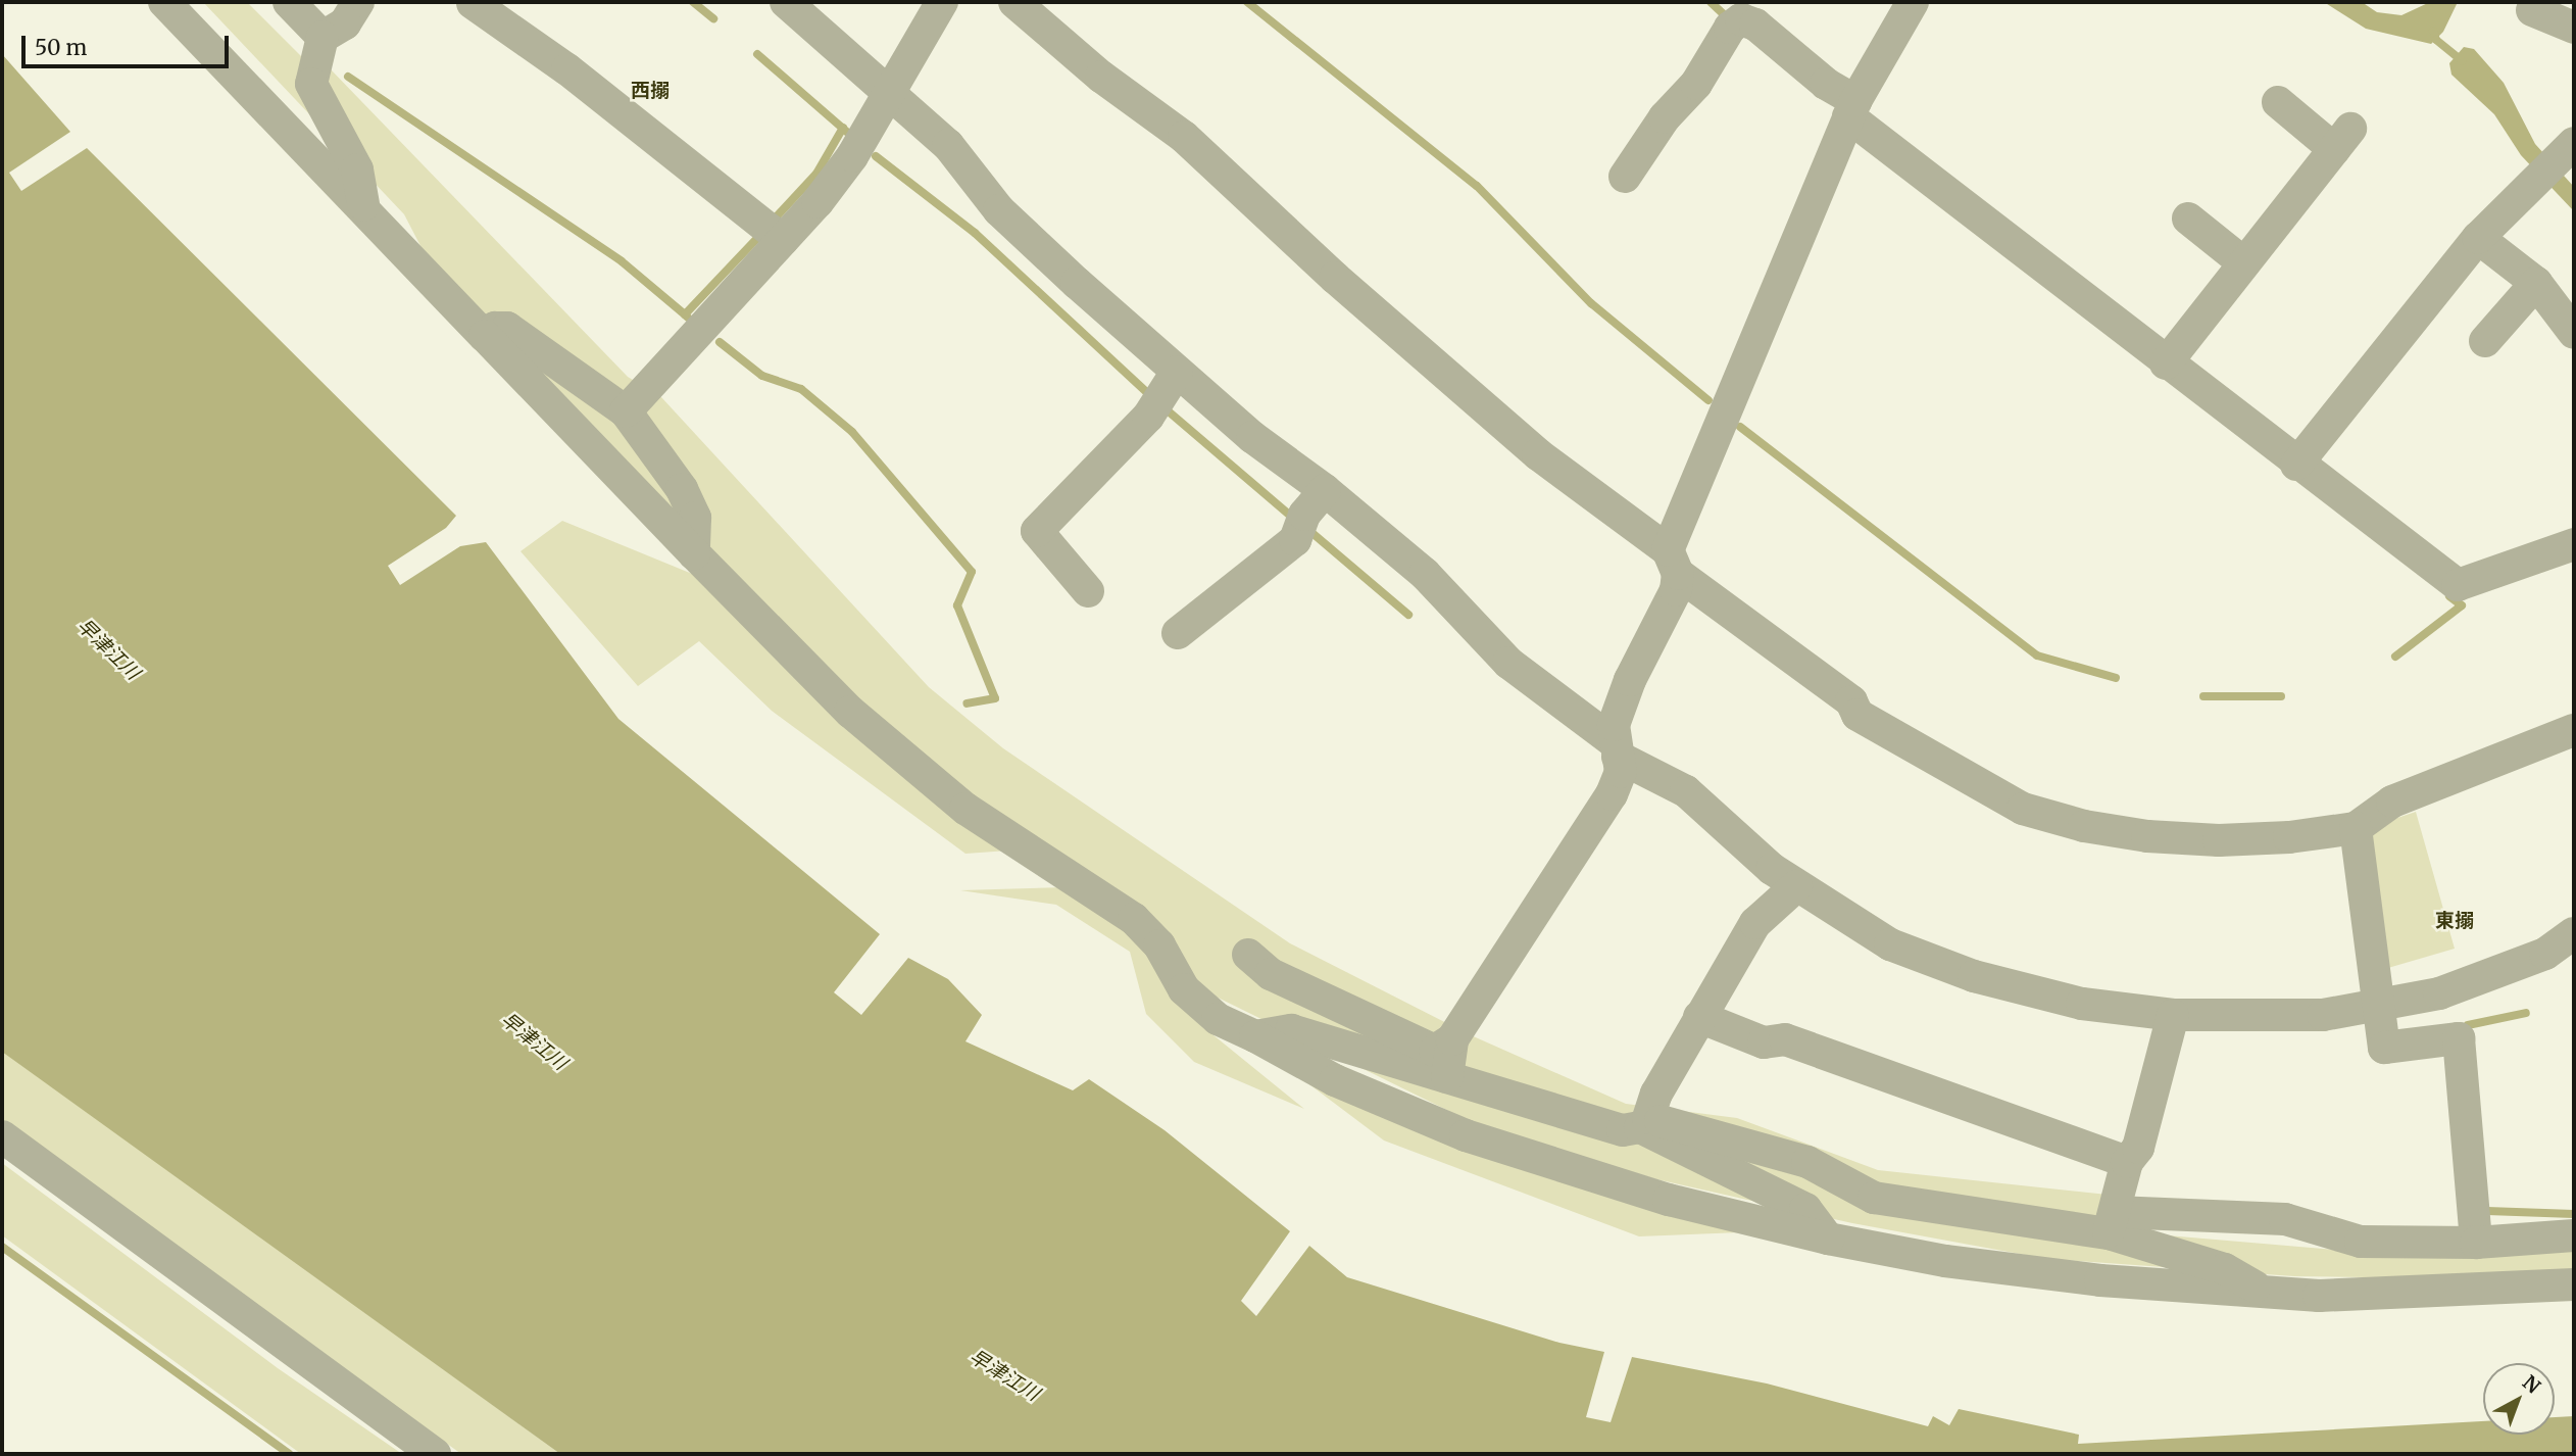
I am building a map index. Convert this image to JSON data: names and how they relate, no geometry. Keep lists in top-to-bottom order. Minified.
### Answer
{"districts":["西搦","東搦"],"water":["早津江川"],"scale_bar":"50 m","north":"top right"}
